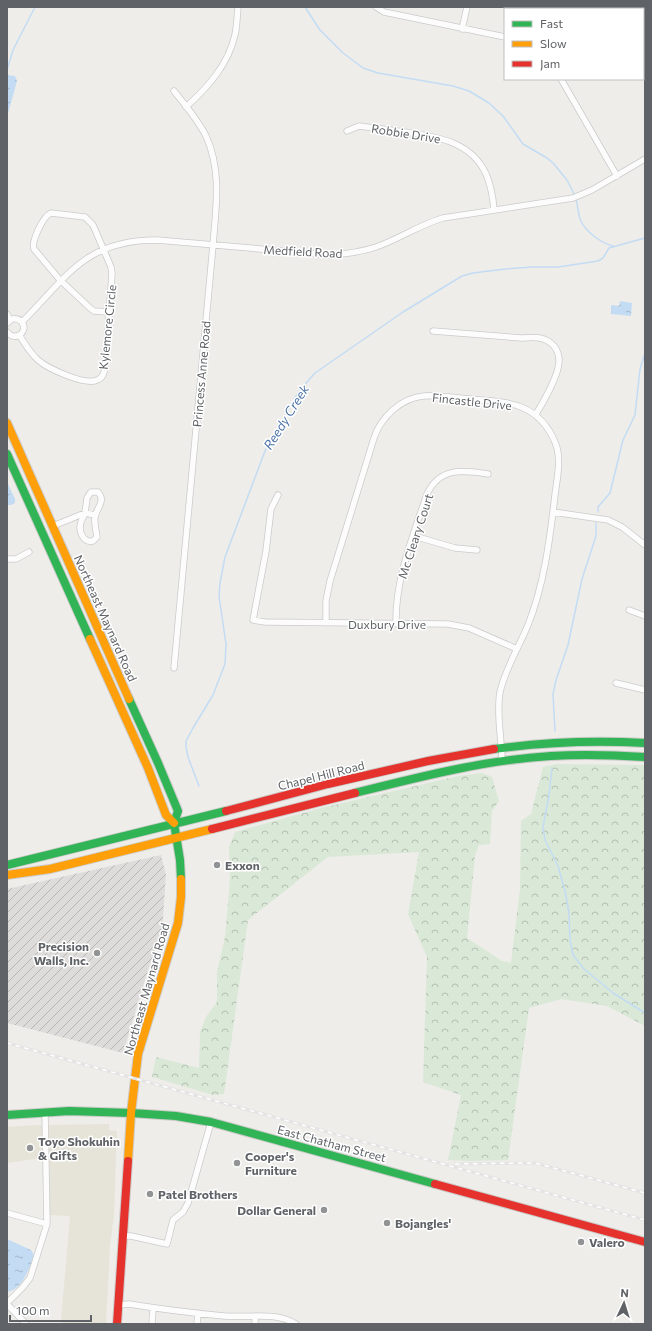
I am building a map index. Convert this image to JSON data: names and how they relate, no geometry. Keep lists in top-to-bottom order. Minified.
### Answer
{"streets":{"main road":["Northeast Maynard Road","Chapel Hill Road","East Chatham Street"],"street":["Robbie Drive","Medfield Road","Kylemore Circle","Princess Anne Road","Fincastle Drive","Mc Cleary Court","Duxbury Drive"]},"crossings":[["Robbie Drive","Medfield Road"],["Medfield Road","Kylemore Circle"],["Medfield Road","Princess Anne Road"],["Fincastle Drive","Duxbury Drive"],["Fincastle Drive","Chapel Hill Road"],["Mc Cleary Court","Duxbury Drive"],["Northeast Maynard Road","Chapel Hill Road"],["Northeast Maynard Road","East Chatham Street"]],"water":["Reedy Creek"],"places":["Exxon","Precision Walls, Inc.","Toyo Shokuhin & Gifts","Cooper's Furniture","Patel Brothers","Dollar General","Bojangles'","Valero"],"legend":["Fast","Slow","Jam"],"scale_bar":"100 m","north":"top"}
